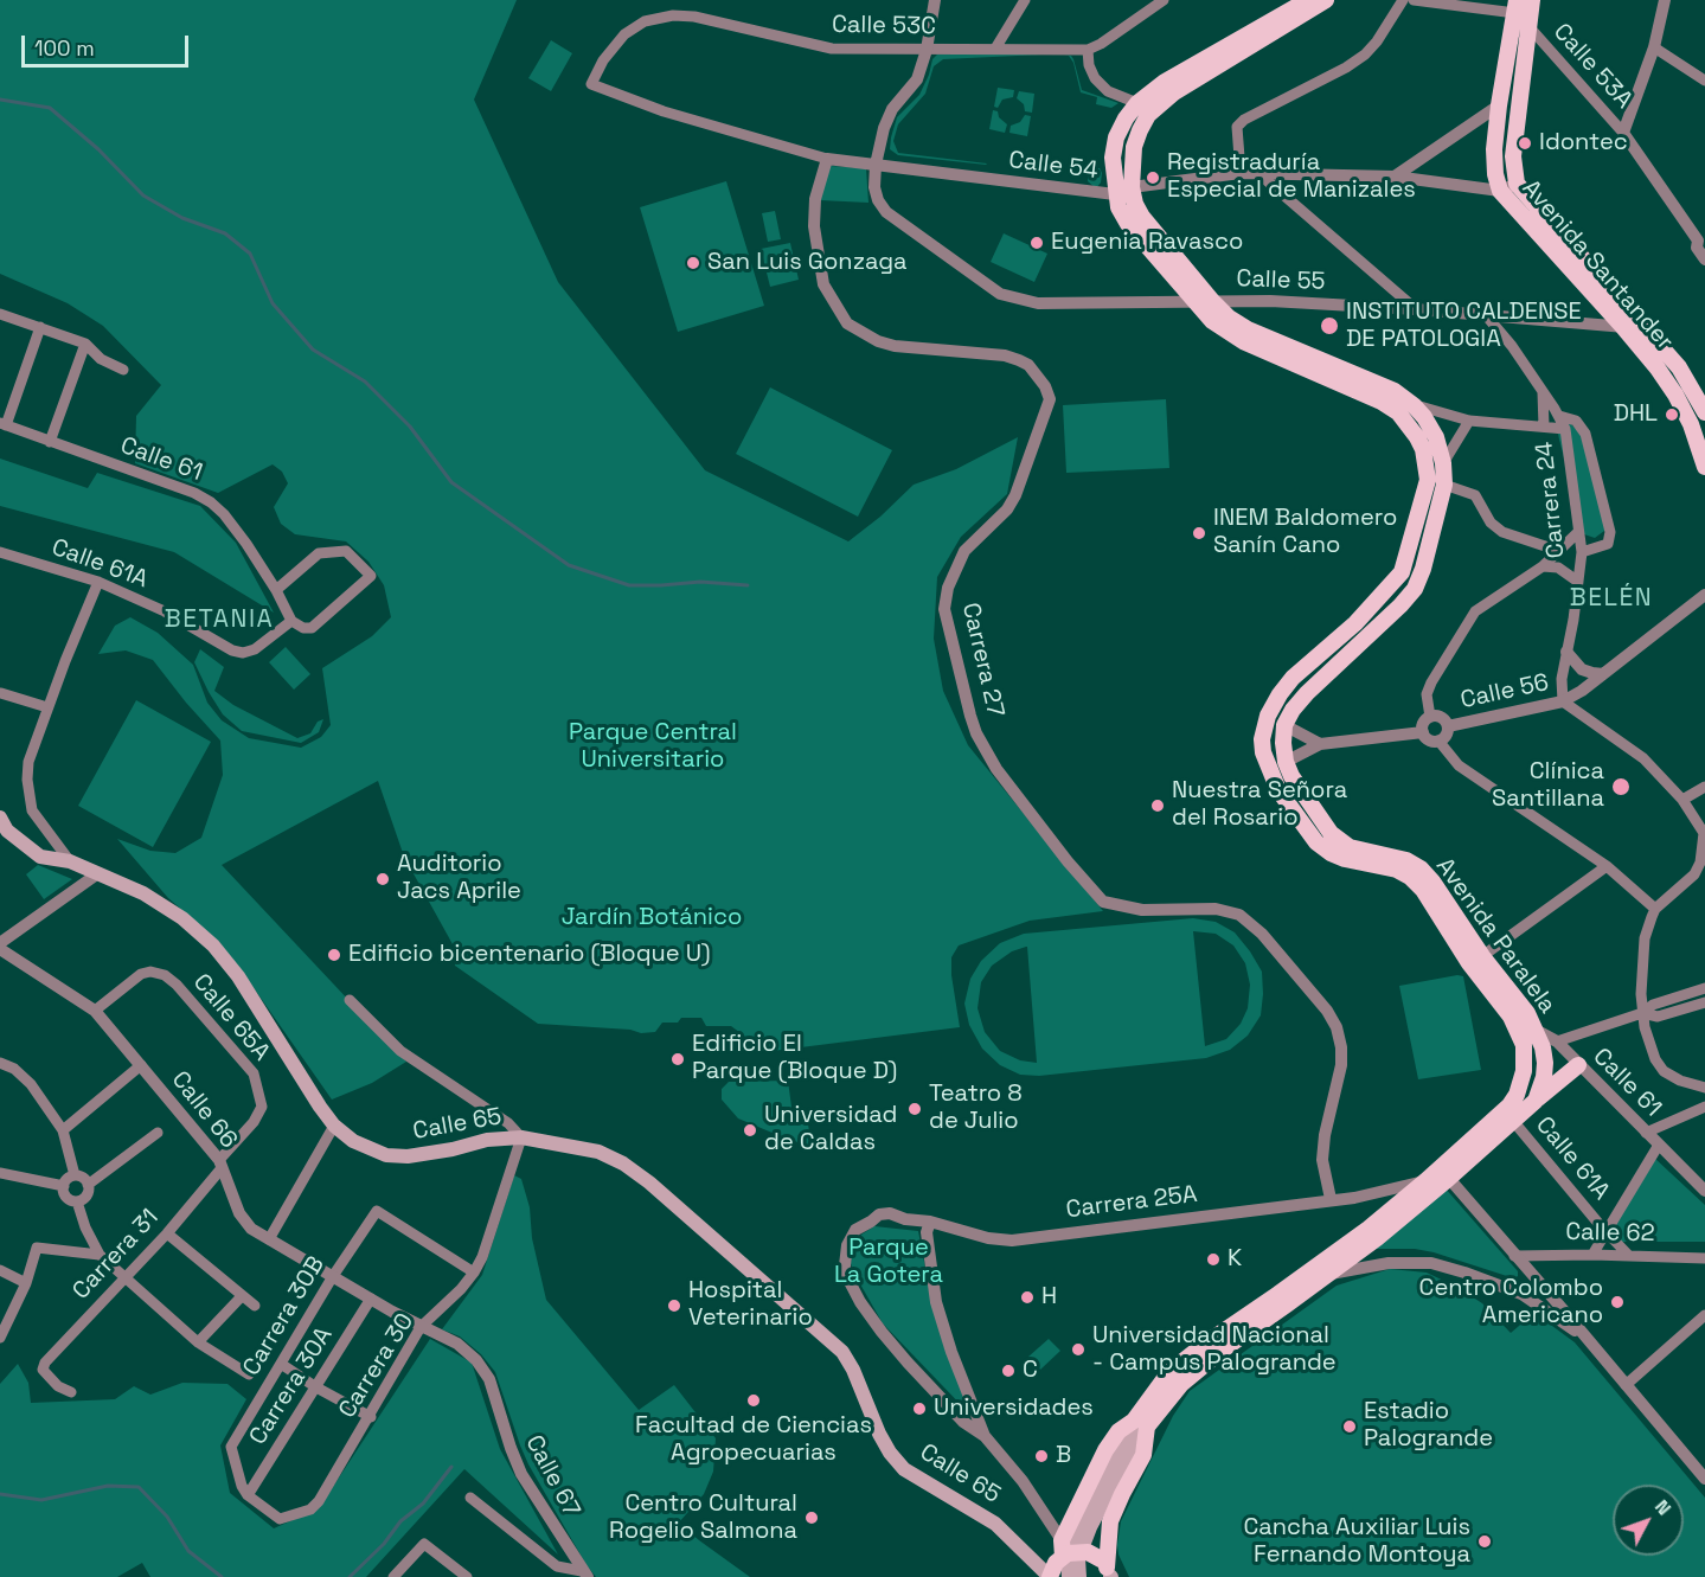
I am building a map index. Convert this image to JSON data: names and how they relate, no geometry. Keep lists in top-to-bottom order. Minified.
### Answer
{"streets":{"main road":["Avenida Santander","Avenida Paralela","Calle 65"],"street":["Calle 53C","Calle 53A","Calle 54","Calle 55","Calle 61","Carrera 24","Calle 61A","Carrera 27","Calle 56","Calle 65A","Calle 66","Carrera 25A","Calle 62","Carrera 31","Carrera 30B","Carrera 30","Carrera 30A","Calle 67"]},"crossings":[["Calle 53C","Calle 54"],["Calle 53A","Avenida Santander"],["Calle 54","Avenida Santander"],["Calle 54","Calle 55"],["Calle 54","Carrera 27"],["Calle 54","Avenida Paralela"],["Avenida Santander","Calle 55"],["Calle 55","Carrera 24"],["Calle 55","Avenida Paralela"],["Calle 61","Calle 61A"],["Calle 61","Avenida Paralela"],["Carrera 24","Calle 56"],["Calle 61A","Avenida Paralela"],["Calle 61A","Calle 62"],["Carrera 27","Carrera 25A"],["Avenida Paralela","Carrera 25A"],["Calle 65A","Calle 66"],["Calle 65A","Carrera 31"],["Calle 66","Carrera 31"],["Calle 66","Carrera 30B"],["Calle 66","Carrera 30"],["Calle 66","Carrera 30A"],["Calle 66","Calle 67"],["Calle 65","Carrera 30"],["Carrera 30B","Carrera 30"],["Carrera 30B","Carrera 30A"],["Carrera 30","Carrera 30A"]],"districts":["BELÉN","BETANIA"],"parks":["Parque Central Universitario","Jardín Botánico","Parque La Gotera"],"places":["Idontec","Registraduría Especial de Manizales","Eugenia Ravasco","San Luis Gonzaga","INSTITUTO CALDENSE DE PATOLOGIA","DHL","INEM Baldomero Sanín Cano","Clínica Santillana","Nuestra Señora del Rosario","Auditorio Jacs Aprile","Edificio bicentenario (Bloque U)","Edificio El Parque (Bloque D)","Teatro 8 de Julio","Universidad de Caldas","K","H","Centro Colombo Americano","Hospital Veterinario","Universidad Nacional - Campus Palogrande","C","Facultad de Ciencias Agropecuarias","Universidades","Estadio Palogrande","B","Centro Cultural Rogelio Salmona","Cancha Auxiliar Luis Fernando Montoya"],"scale_bar":"100 m","north":"top right"}
